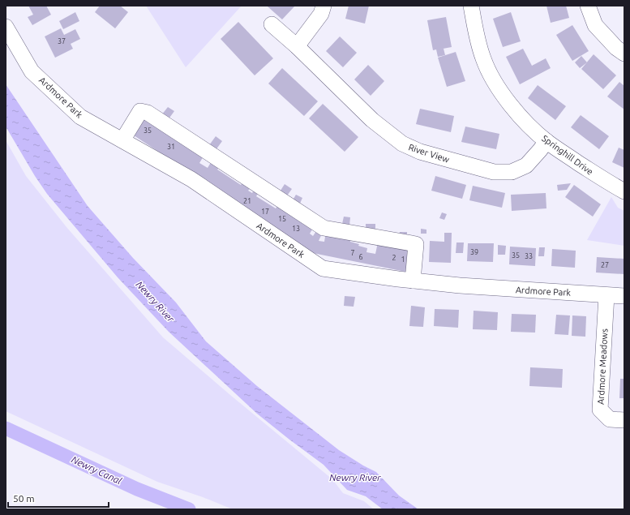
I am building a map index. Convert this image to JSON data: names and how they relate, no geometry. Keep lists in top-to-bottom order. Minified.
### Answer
{"streets":{"street":["Ardmore Park","River View","Springhill Drive","Ardmore Meadows"]},"crossings":[["Ardmore Park","Ardmore Meadows"],["River View","Springhill Drive"]],"water":["Newry River","Newry Canal"],"house_numbers":["37","35","31","21","17","15","13","39","7","35","33","6","2","1","27"],"scale_bar":"50 m"}
